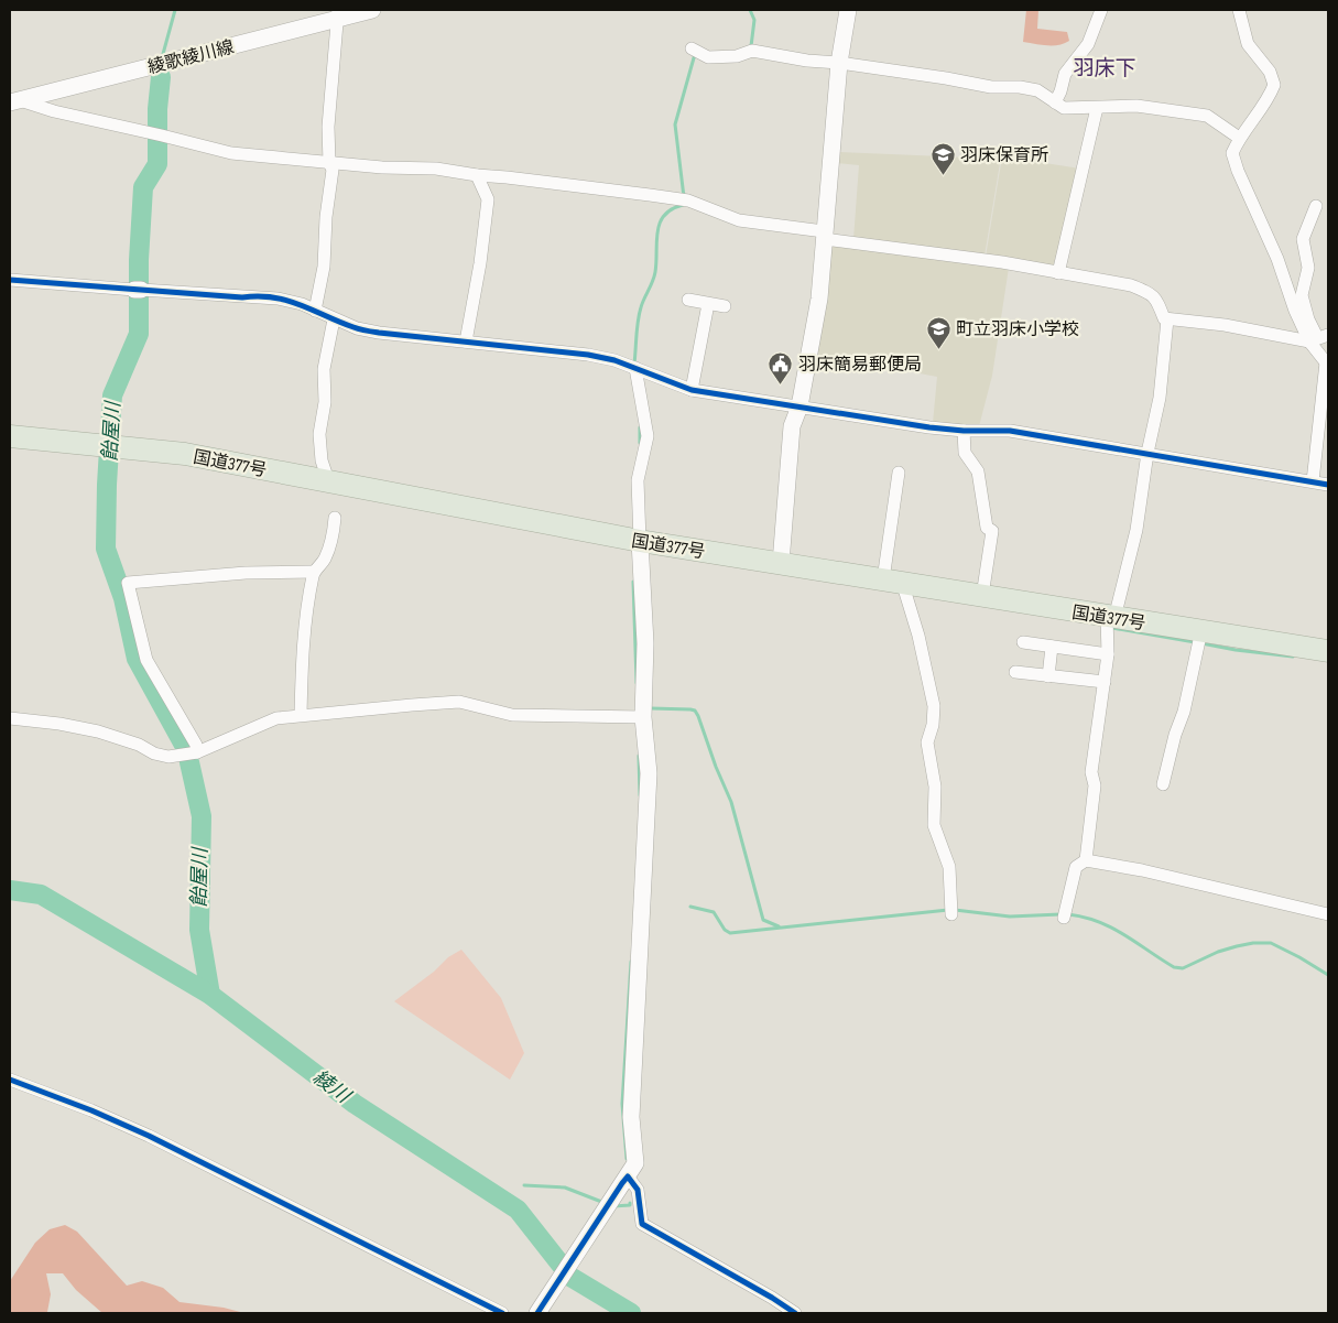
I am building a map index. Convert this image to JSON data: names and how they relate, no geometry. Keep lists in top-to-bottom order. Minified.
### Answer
{"streets":{"highway":["国道377号"],"street":["綾歌綾川線"]},"districts":["羽床下"],"water":["飴屋川","綾川"],"places":{"school or university":["羽床保育所","町立羽床小学校"],"public building":["羽床簡易郵便局"]}}
